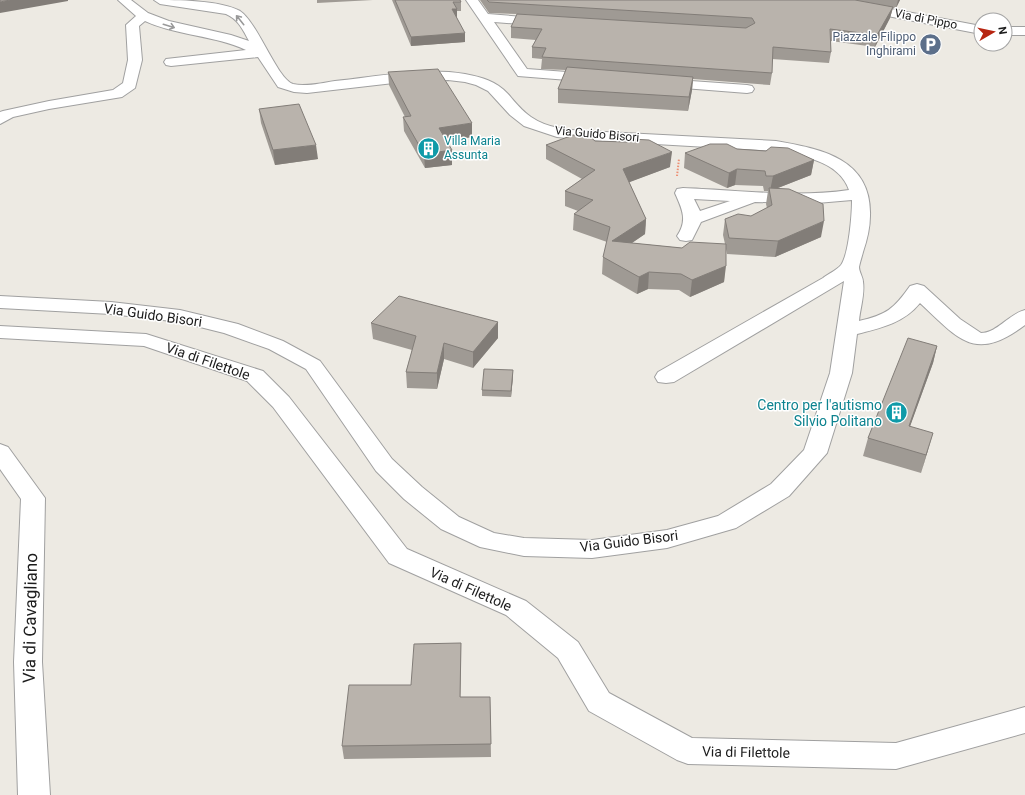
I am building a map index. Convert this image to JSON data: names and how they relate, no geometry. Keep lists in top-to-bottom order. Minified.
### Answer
{"streets":{"street":["Via di Pippo","Via Guido Bisori","Via di Filettole","Via di Cavagliano"]},"places":{"parking":["Piazzale Filippo Inghirami"],"building":["Villa Maria Assunta","Centro per l'autismo Silvio Politano"]},"north":"right"}
